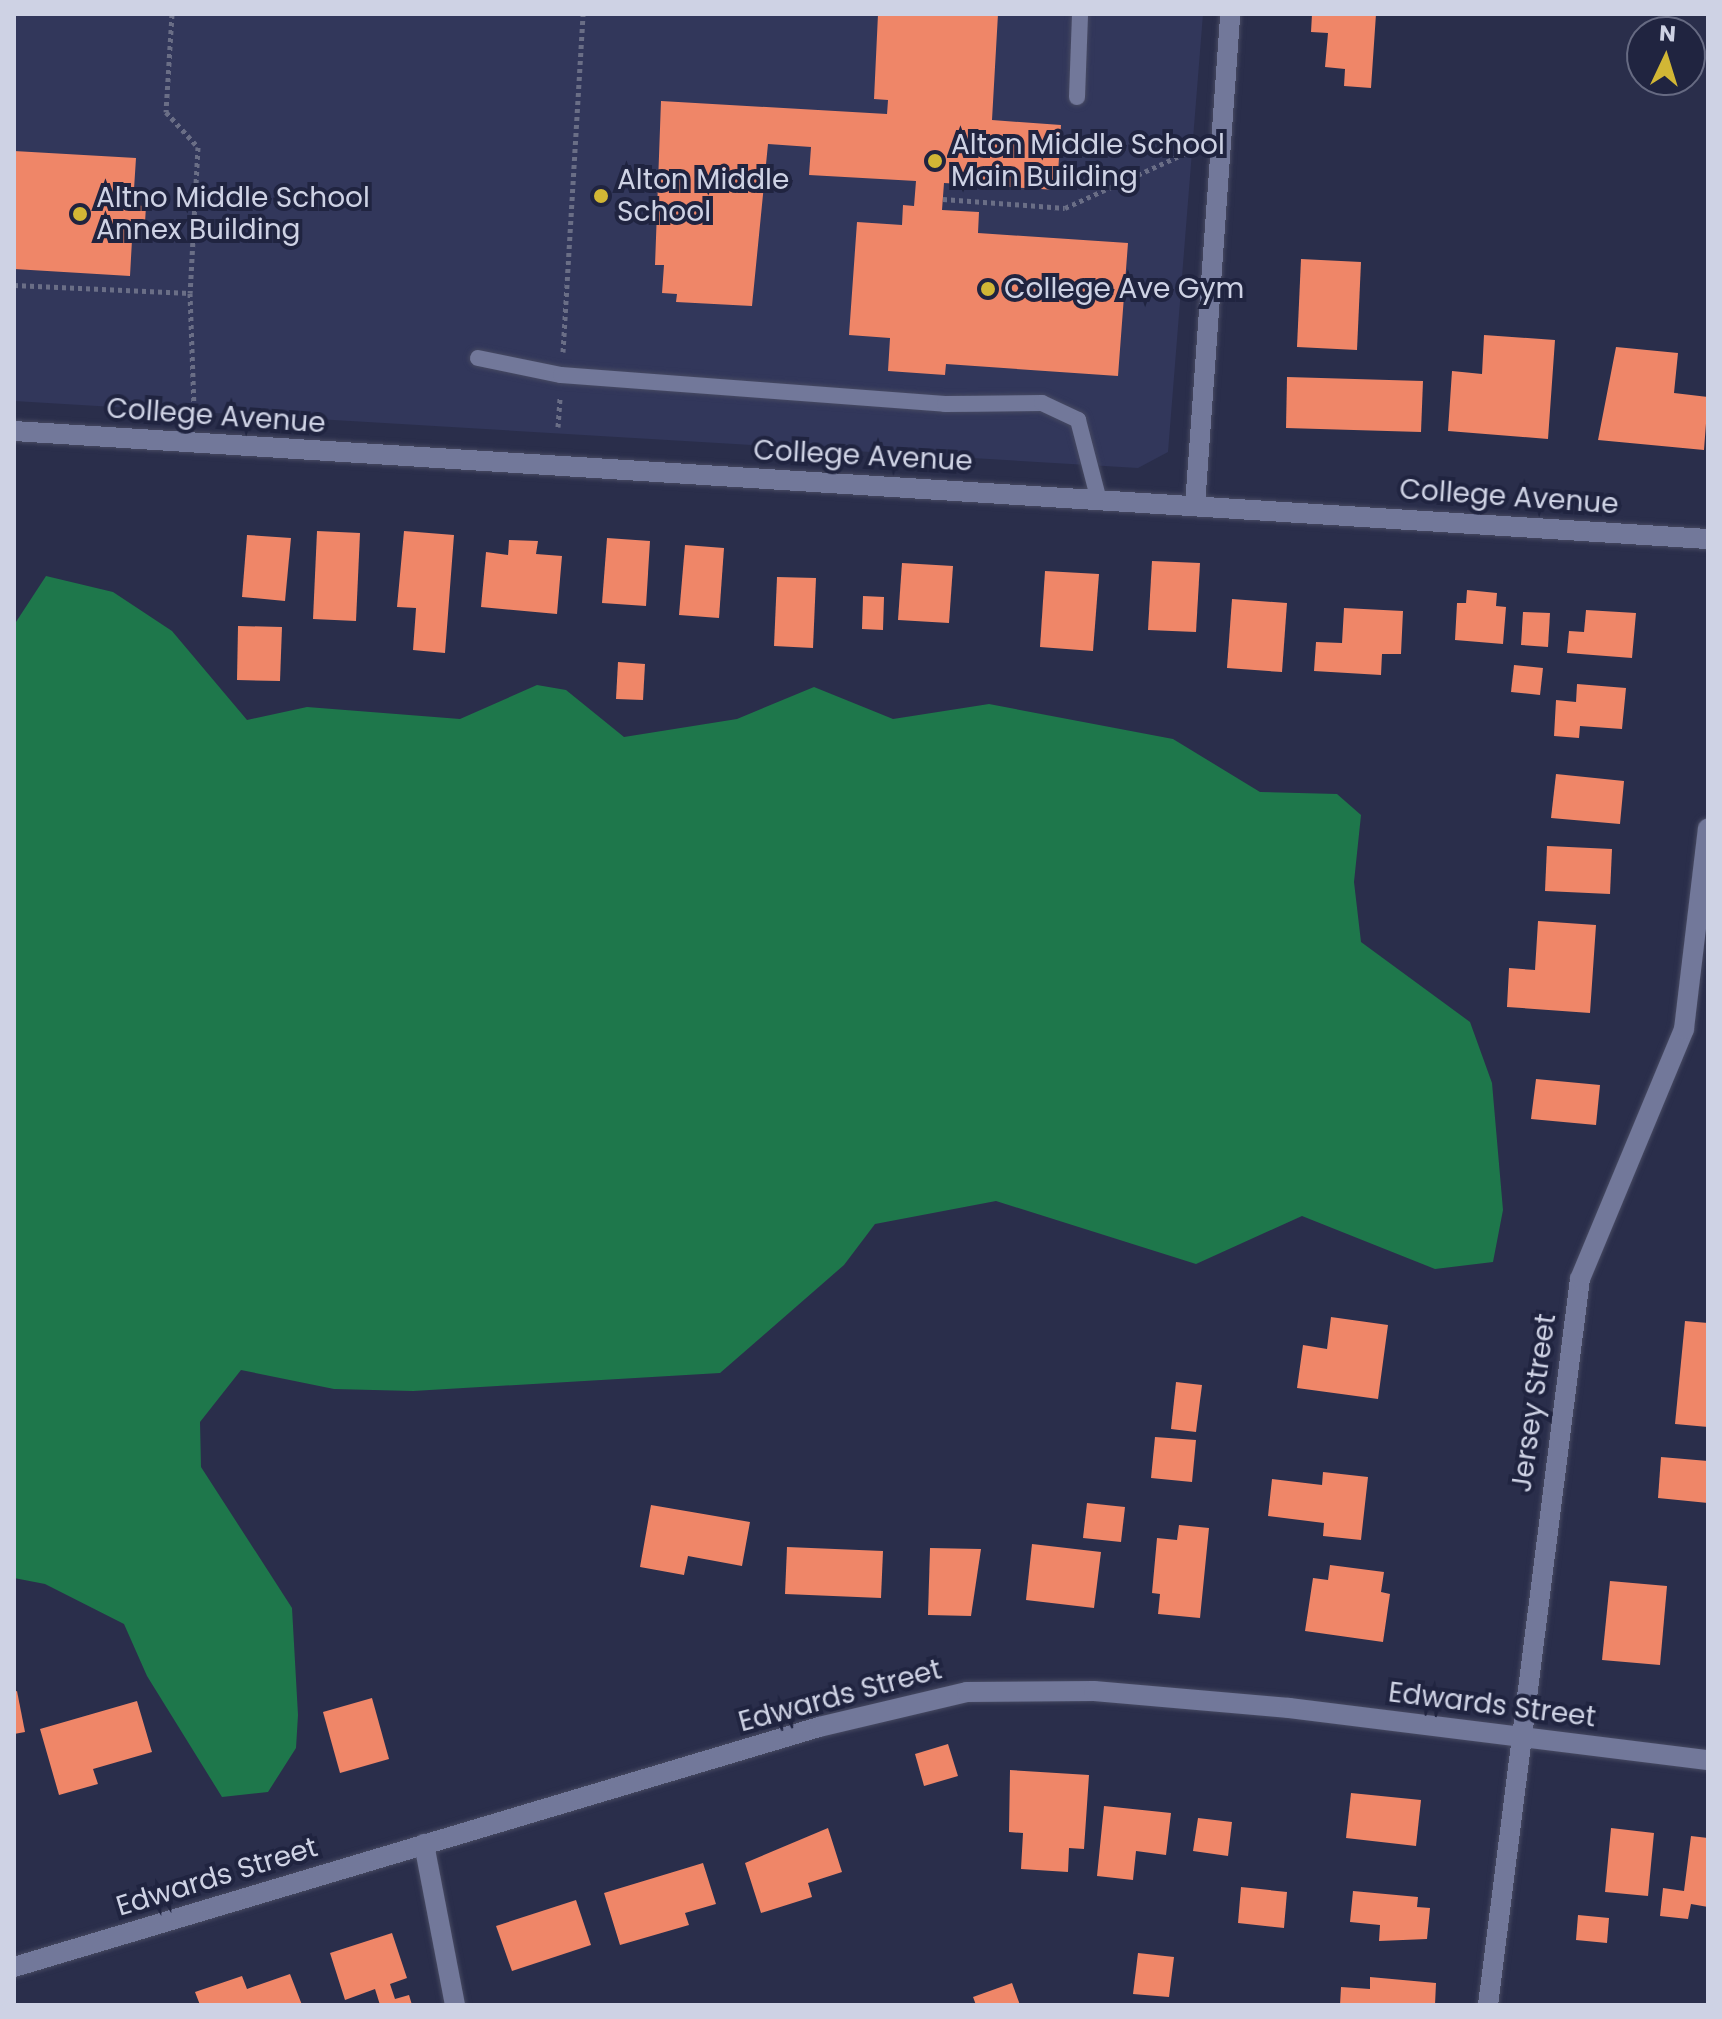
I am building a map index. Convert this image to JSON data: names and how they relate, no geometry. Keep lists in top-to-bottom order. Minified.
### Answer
{"streets":{"street":["College Avenue","Jersey Street","Edwards Street"]},"crossings":[["Jersey Street","Edwards Street"]],"places":["Alton Middle School Main Building","Alton Middle School","Altno Middle School Annex Building","College Ave Gym"],"north":"top"}
